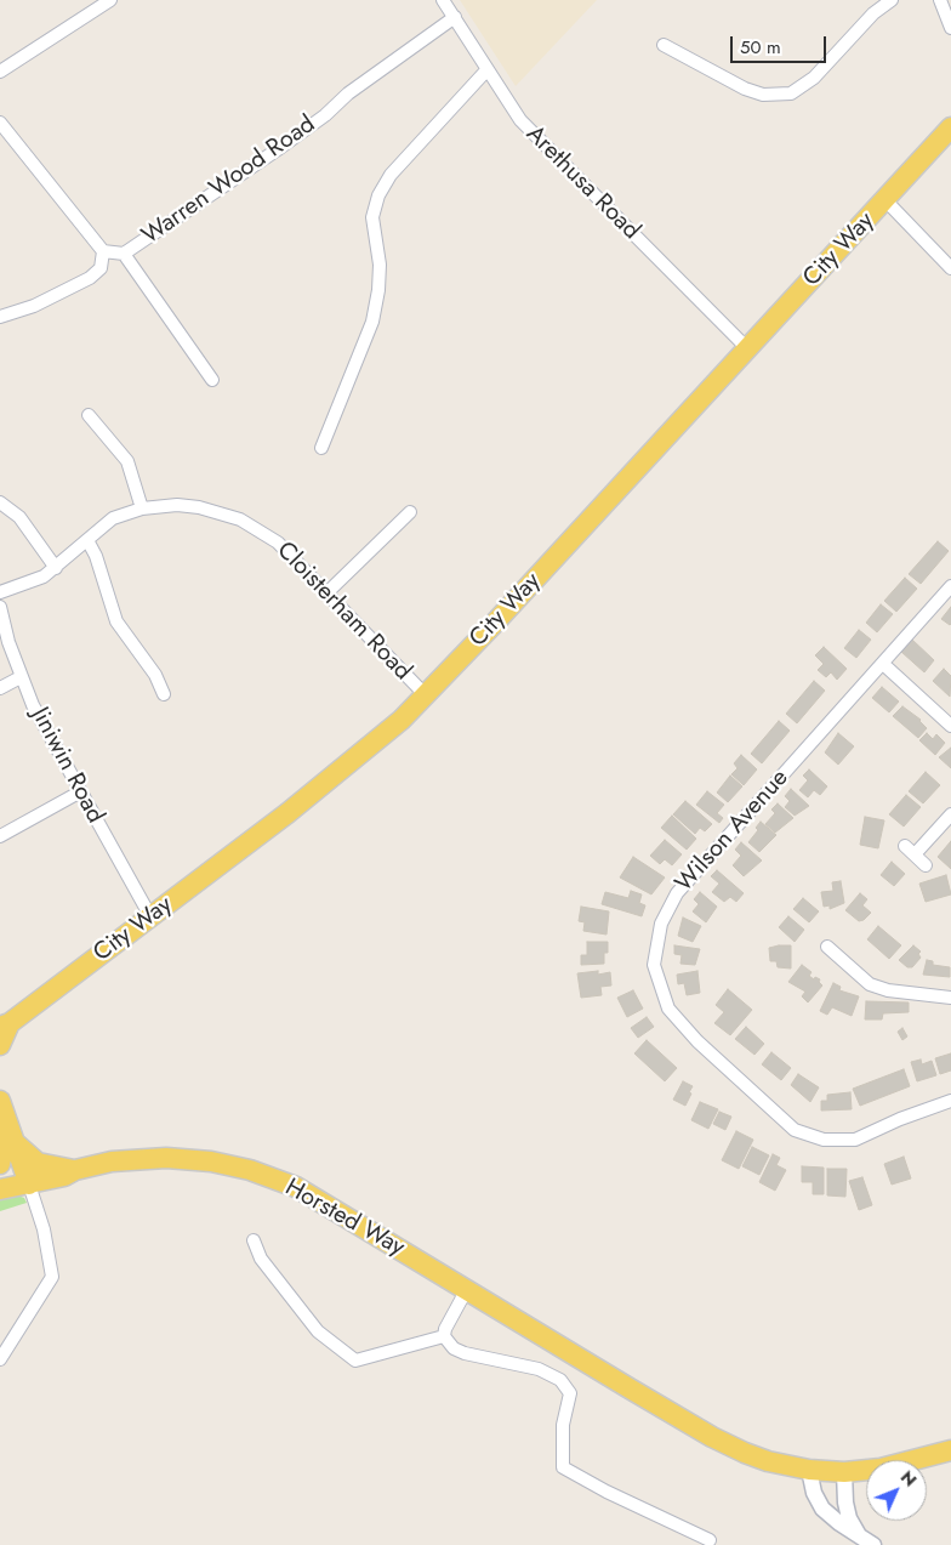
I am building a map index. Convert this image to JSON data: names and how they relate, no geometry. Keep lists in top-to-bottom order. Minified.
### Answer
{"streets":{"main road":["City Way","Horsted Way"],"street":["Warren Wood Road","Arethusa Road","Cloisterham Road","Jiniwin Road","Wilson Avenue"]},"crossings":[["Warren Wood Road","Arethusa Road"],["Arethusa Road","City Way"],["City Way","Cloisterham Road"],["City Way","Jiniwin Road"]],"scale_bar":"50 m","north":"top right"}
